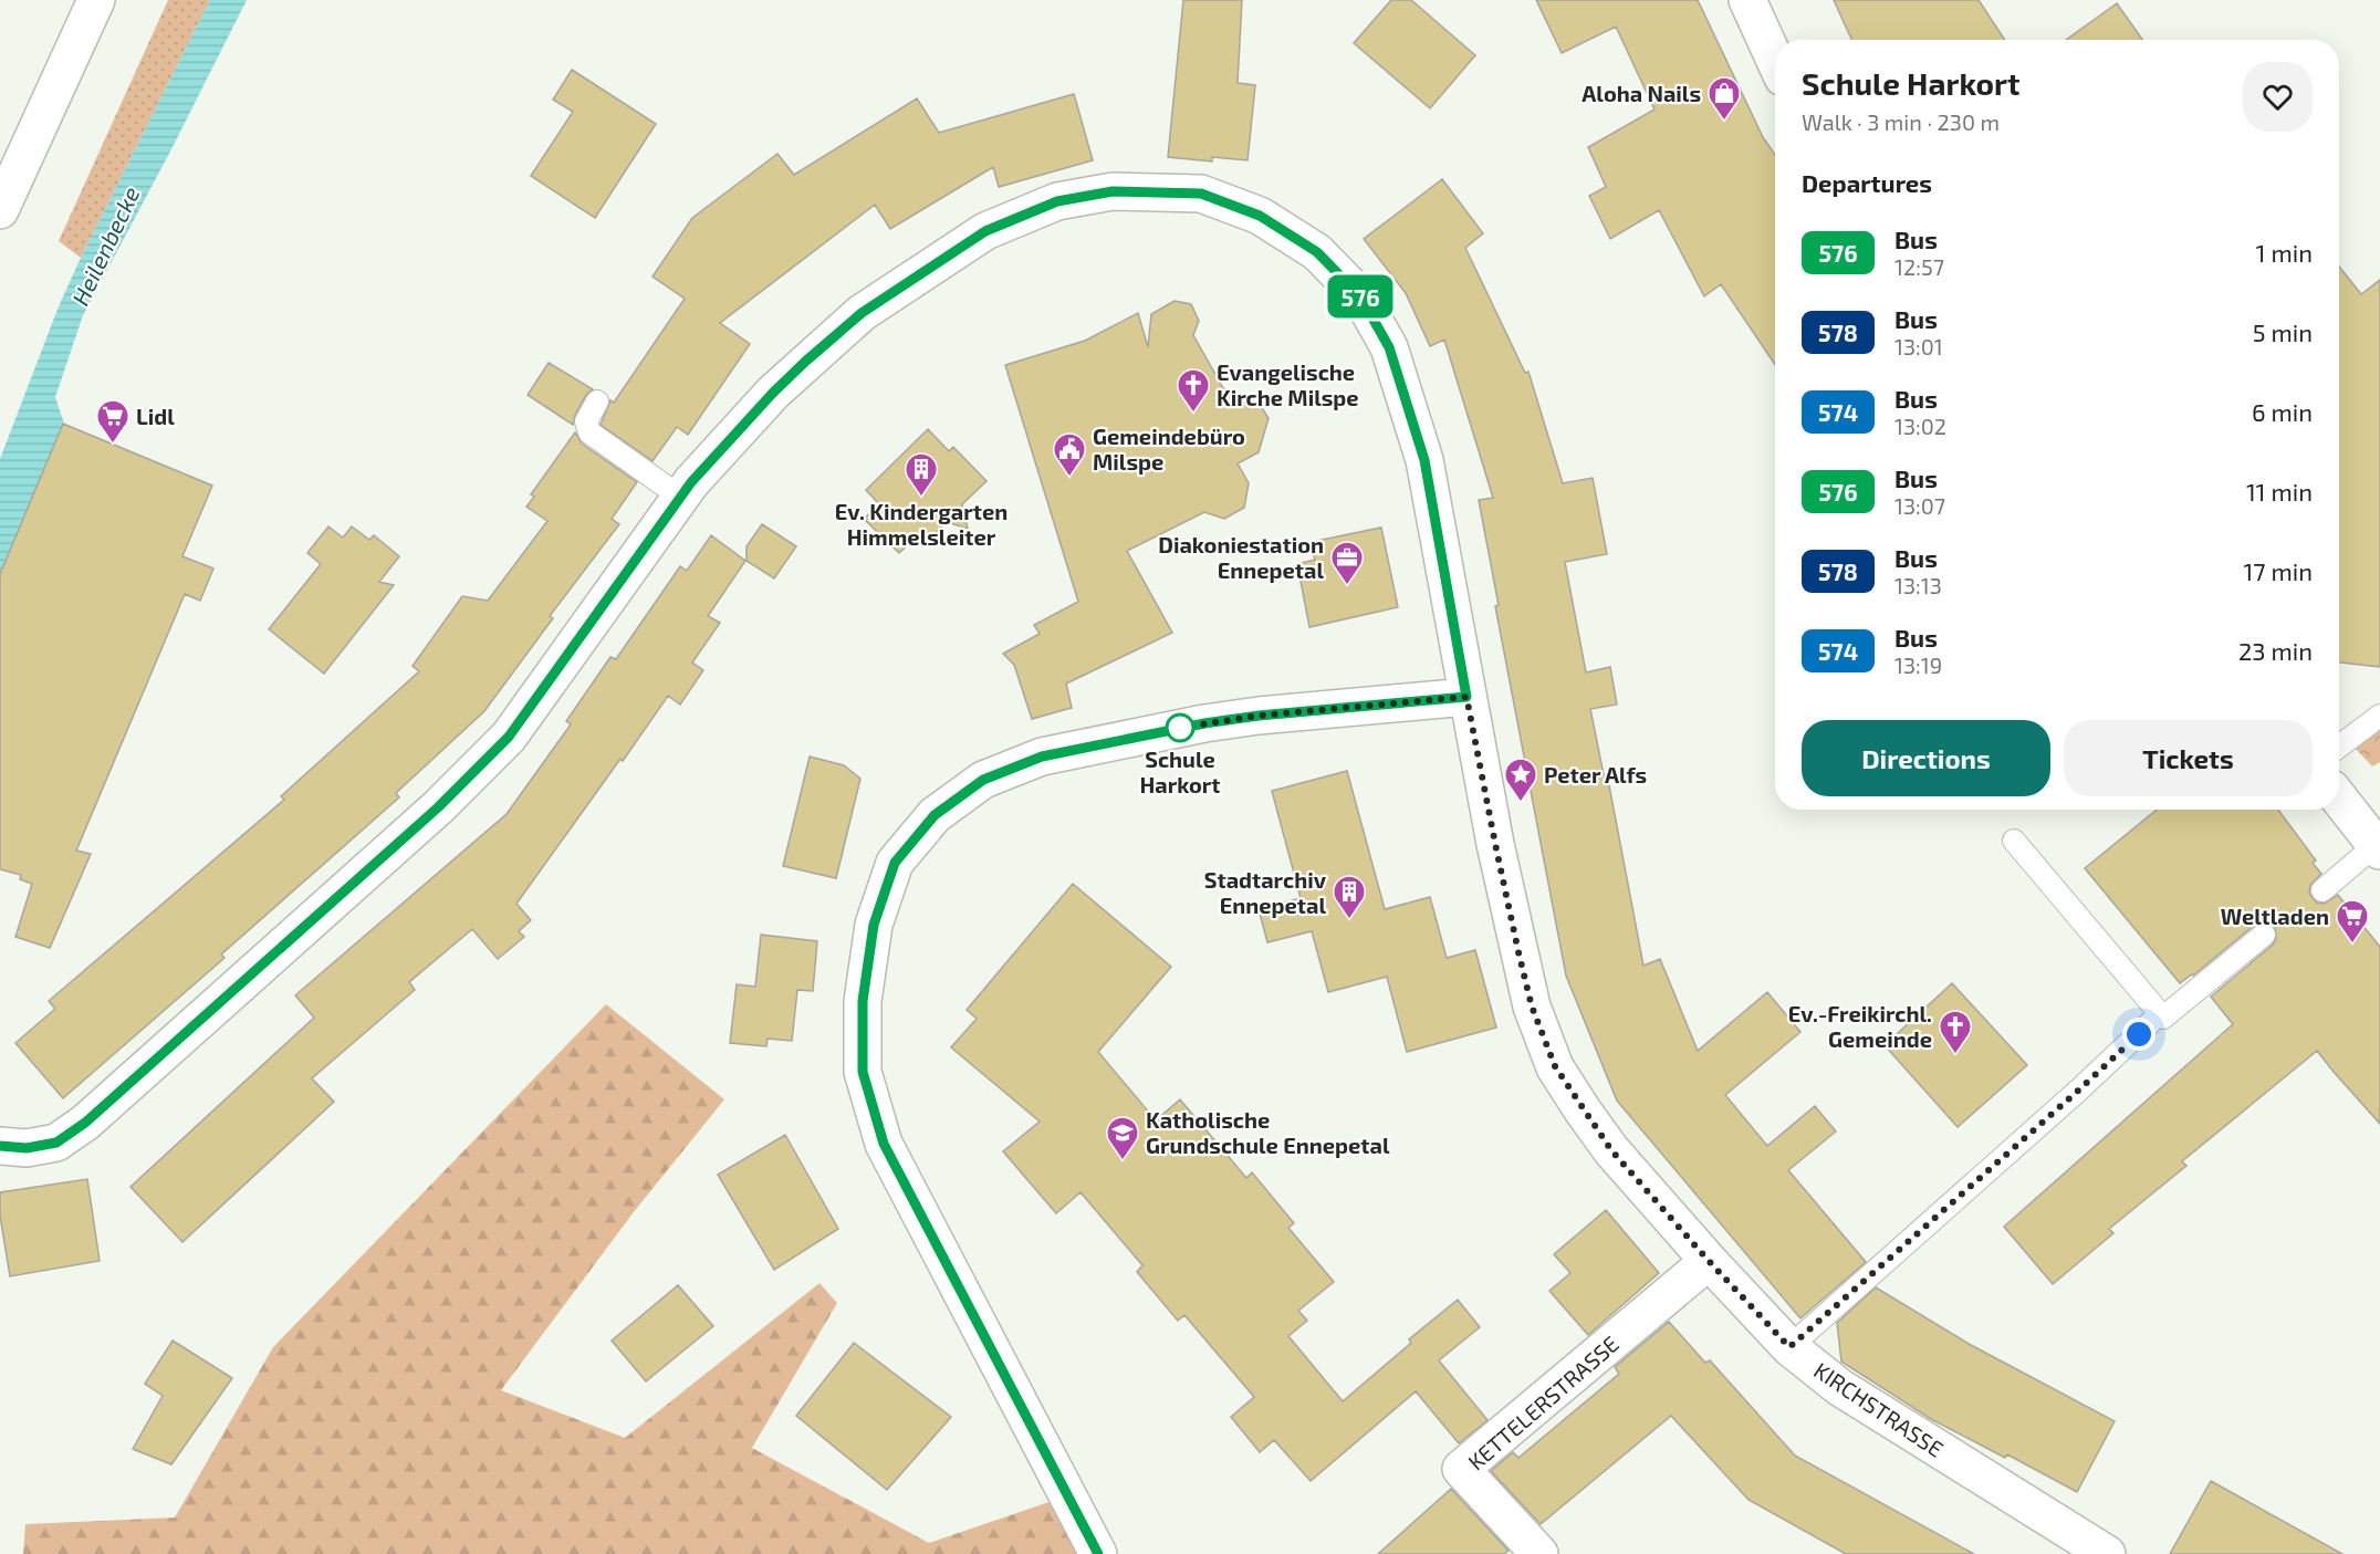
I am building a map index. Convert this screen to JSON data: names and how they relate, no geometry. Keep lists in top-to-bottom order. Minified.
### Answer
{"streets":{"street":["KETTELERSTRASSE","KIRCHSTRASSE"]},"crossings":[["KETTELERSTRASSE","KIRCHSTRASSE"]],"water":["Heilenbecke"],"places":{"shop":["Aloha Nails"],"church":["Evangelische Kirche Milspe","Ev.-Freikirchl. Gemeinde"],"supermarket":["Lidl","Weltladen"],"public building":["Gemeindebüro Milspe"],"building":["Ev. Kindergarten Himmelsleiter","Stadtarchiv Ennepetal"],"office":["Diakoniestation Ennepetal"],"other":["Schule Harkort"],"place":["Peter Alfs"],"school or university":["Katholische Grundschule Ennepetal"]},"lines":["bus line 576"],"page":{"on_map":"576","heading":[["Schule Harkort","Walk · 3 min · 230 m"],"Departures"],"list":[{"mark":"576","name":"Bus","note":"12:57","value":"1 min"},{"mark":"578","name":"Bus","note":"13:01","value":"5 min"},{"mark":"574","name":"Bus","note":"13:02","value":"6 min"},{"mark":"576","name":"Bus","note":"13:07","value":"11 min"},{"mark":"578","name":"Bus","note":"13:13","value":"17 min"},{"mark":"574","name":"Bus","note":"13:19","value":"23 min"}],"buttons":["Directions","Tickets"]}}
